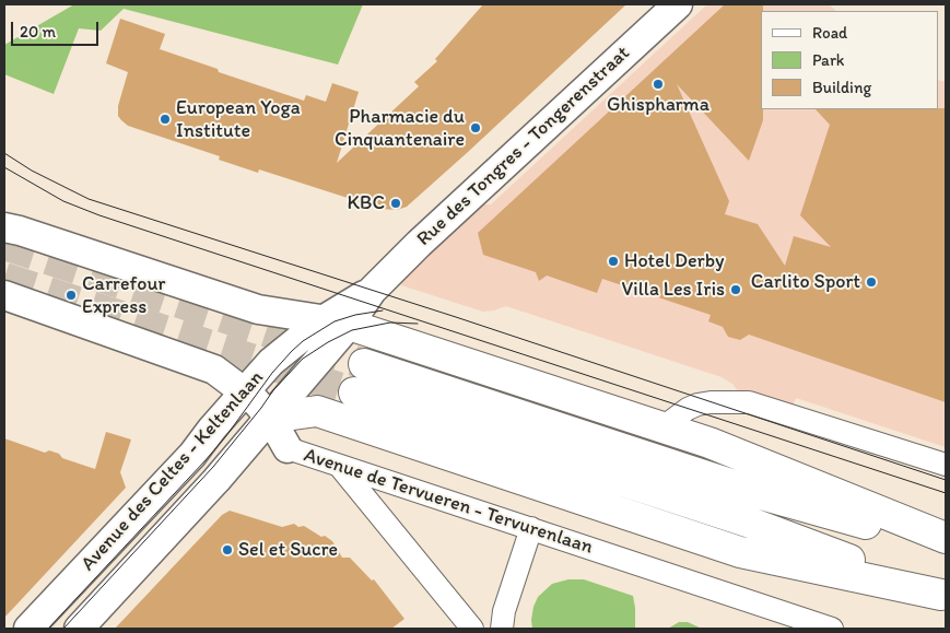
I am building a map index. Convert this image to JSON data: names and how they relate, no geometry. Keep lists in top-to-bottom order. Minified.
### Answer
{"streets":{"street":["Rue des Tongres - Tongerenstraat","Avenue des Celtes - Keltenlaan","Avenue de Tervueren - Tervurenlaan"]},"crossings":[["Rue des Tongres - Tongerenstraat","Avenue des Celtes - Keltenlaan"],["Avenue des Celtes - Keltenlaan","Avenue de Tervueren - Tervurenlaan"]],"places":["Ghispharma","European Yoga Institute","Pharmacie du Cinquantenaire","KBC","Hotel Derby","Carlito Sport","Villa Les Iris","Carrefour Express","Sel et Sucre"],"legend":["Road","Park","Building"],"scale_bar":"20 m"}
